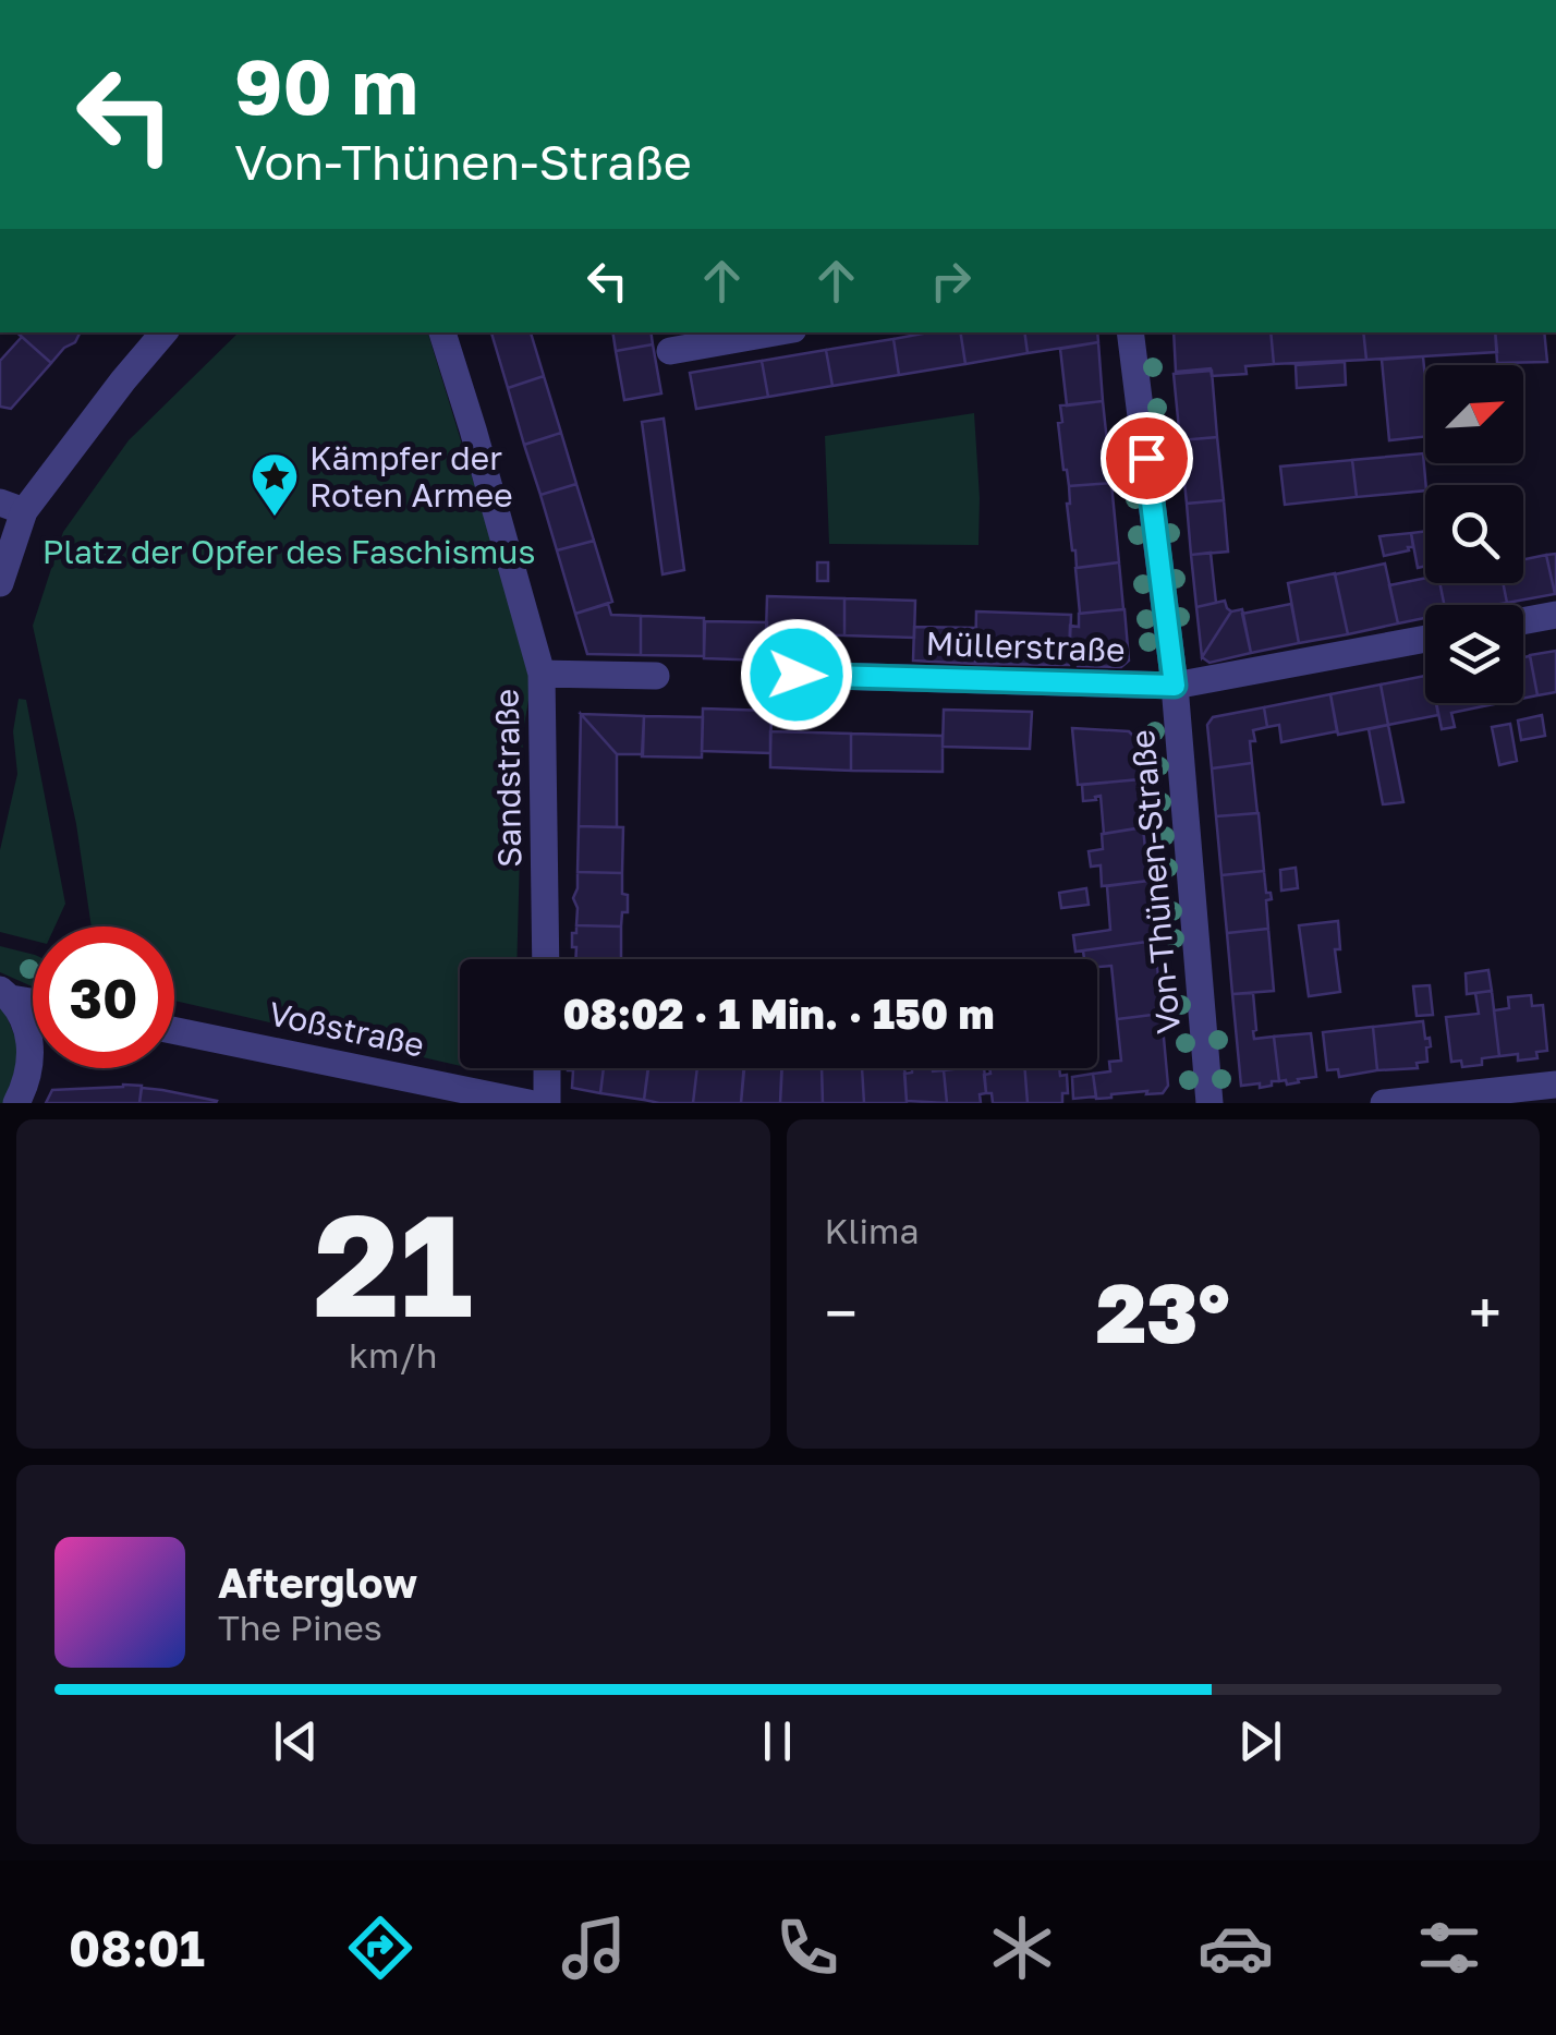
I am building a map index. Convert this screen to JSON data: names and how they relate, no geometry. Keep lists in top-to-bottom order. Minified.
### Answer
{"streets":{"street":["Müllerstraße","Sandstraße","Von-Thünen-Straße","Voßstraße"]},"crossings":[["Müllerstraße","Von-Thünen-Straße"]],"parks":["Platz der Opfer des Faschismus"],"places":{"place":["Kämpfer der Roten Armee"]},"north":"top right","page":{"turn":["90 m","Von-Thünen-Straße"],"limit":"30","trip":"08:02 · 1 Min. · 150 m","tile":[["21","km/h"],"Klima"],"heat":["−","23°","+"],"song":["Afterglow","The Pines"],"tabs":"08:01"}}
